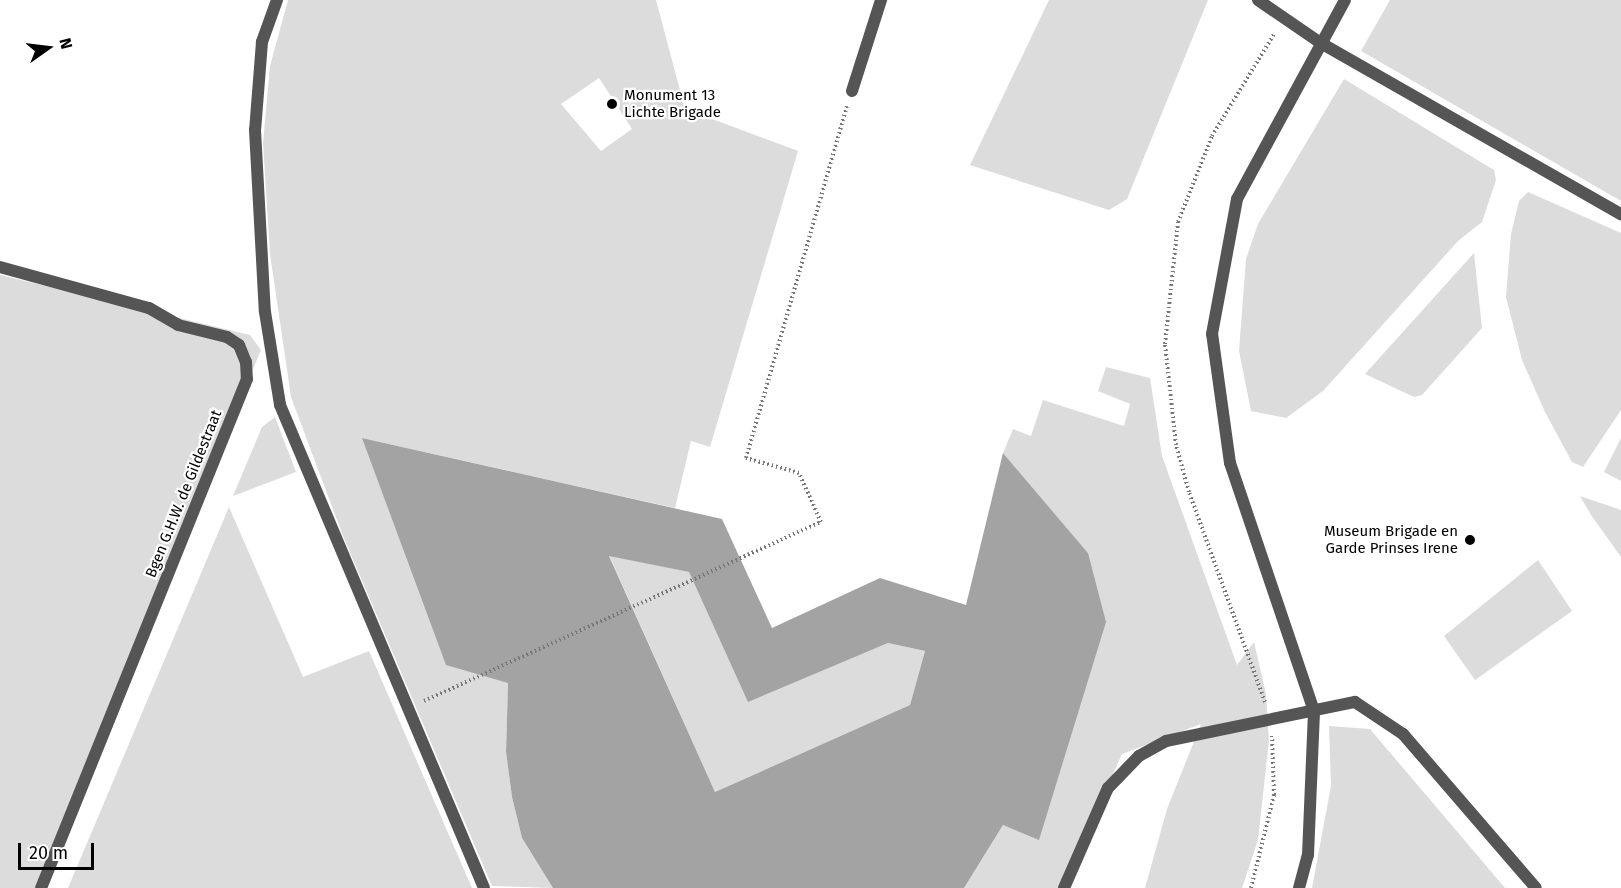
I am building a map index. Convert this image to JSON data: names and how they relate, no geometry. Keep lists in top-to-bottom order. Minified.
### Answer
{"streets":{"lane":["Bgen G.H.W. de Gildestraat"]},"places":["Monument 13 Lichte Brigade","Museum Brigade en Garde Prinses Irene"],"scale_bar":"20 m","north":"right"}
